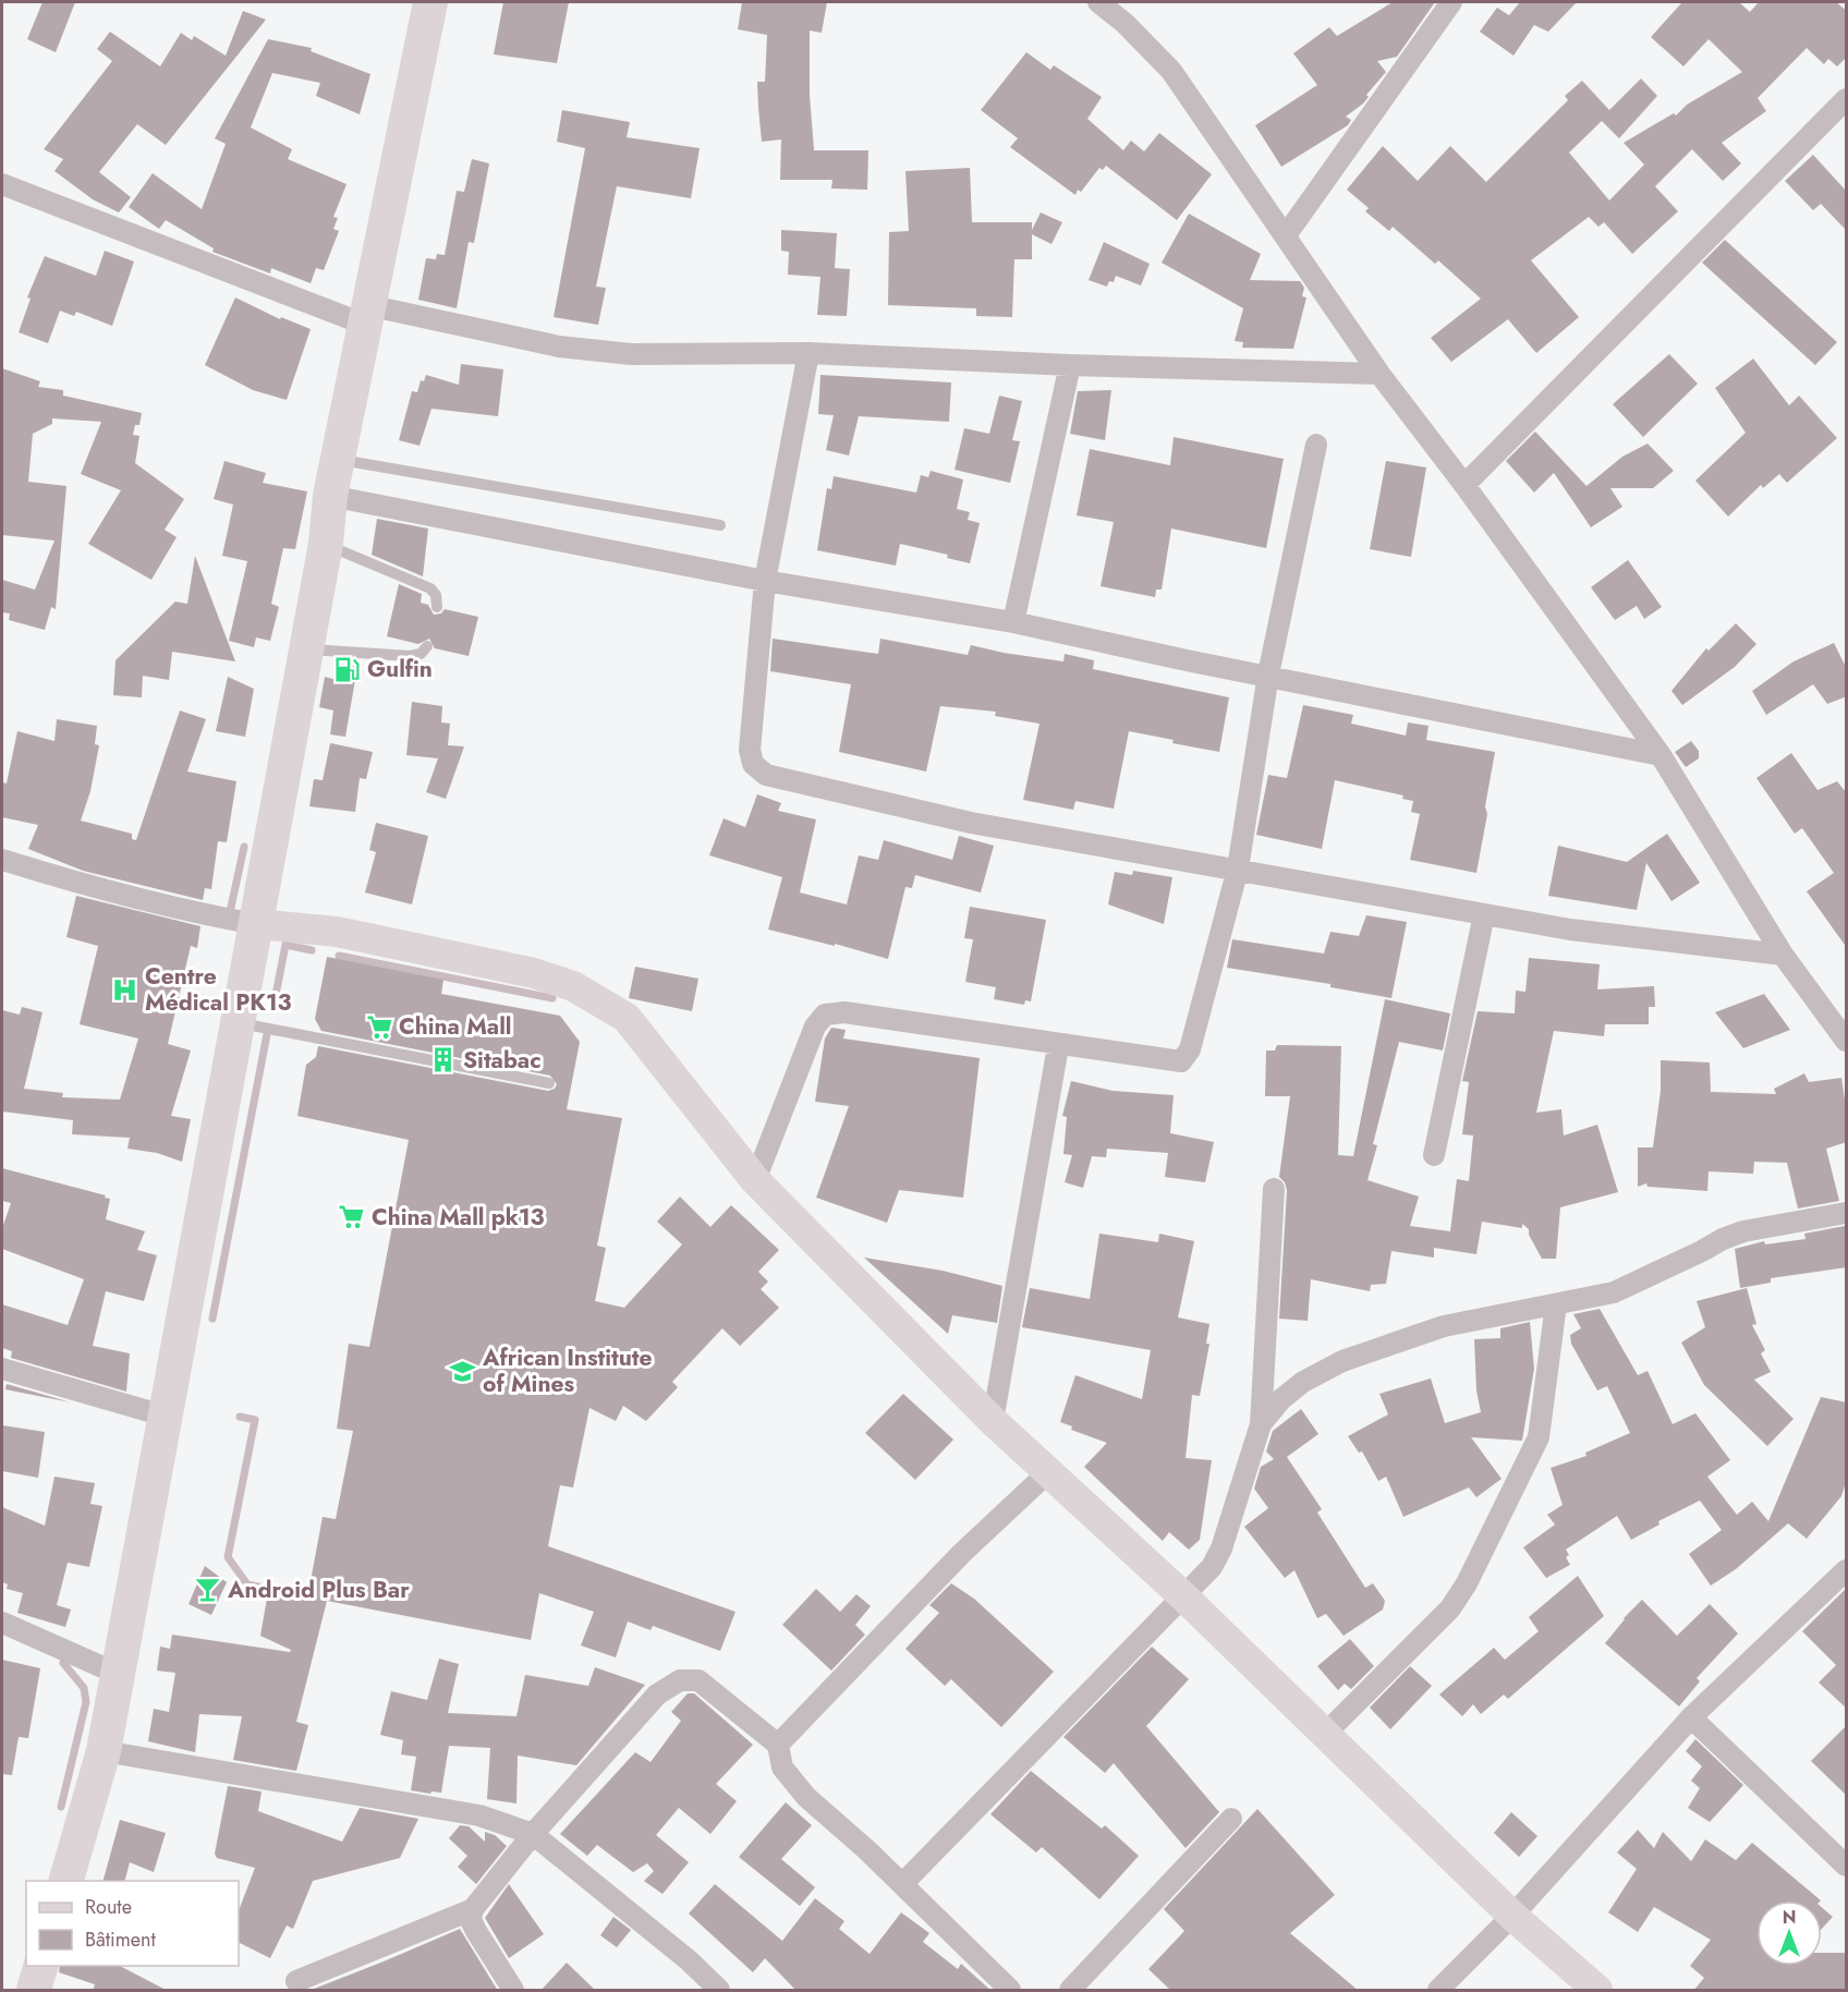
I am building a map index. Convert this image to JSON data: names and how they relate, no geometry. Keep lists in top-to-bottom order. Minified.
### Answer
{"places":{"fuel station":["Gulfin"],"hospital":["Centre Médical PK13"],"supermarket":["China Mall","China Mall pk13"],"building":["Sitabac"],"school or university":["African Institute of Mines"],"bar":["Android Plus Bar"]},"legend":["Route","Bâtiment"],"north":"top"}
